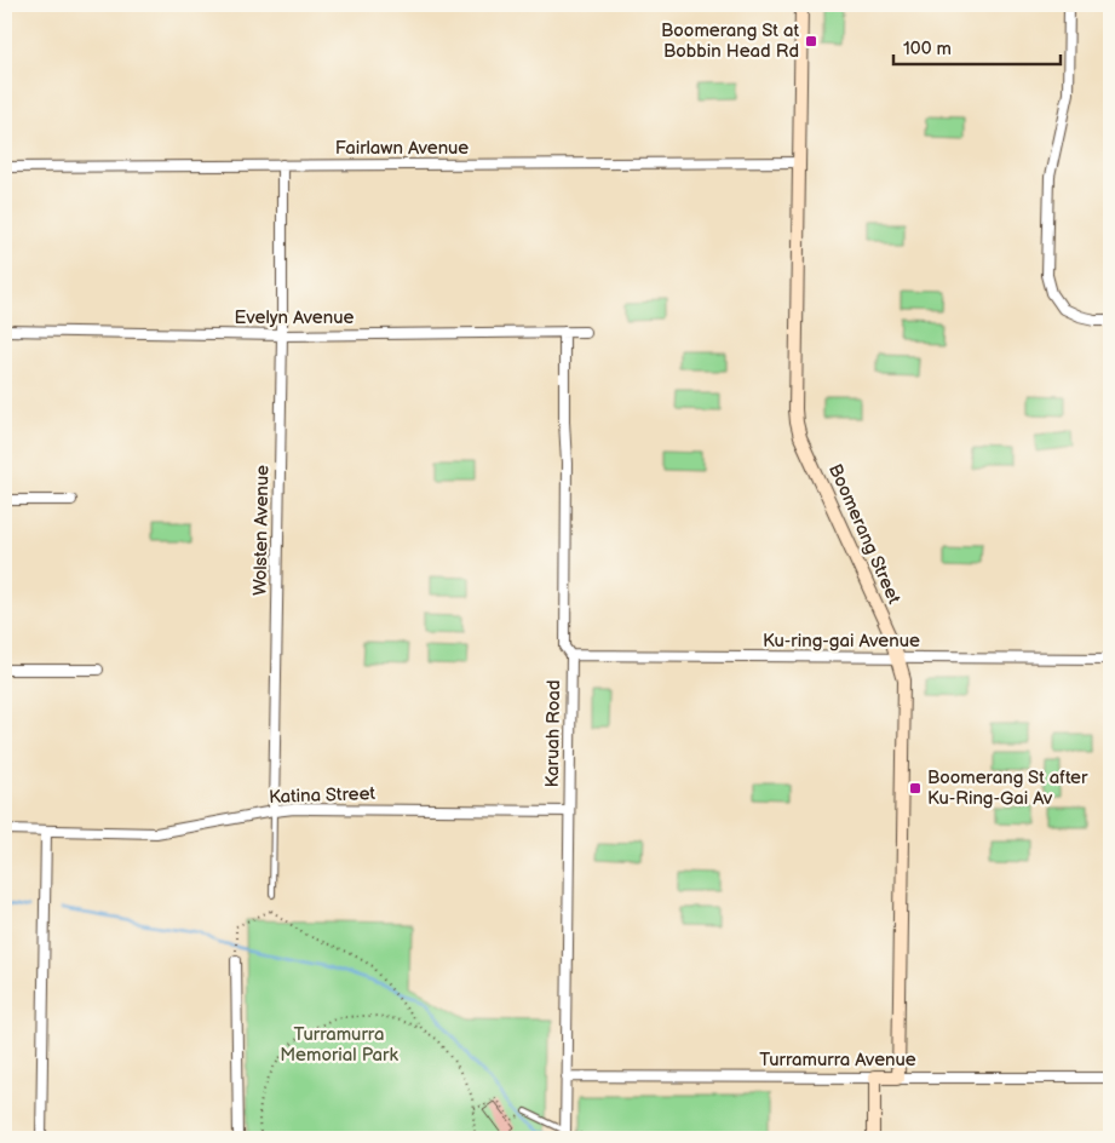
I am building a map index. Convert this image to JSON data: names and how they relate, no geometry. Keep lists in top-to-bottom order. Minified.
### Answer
{"streets":{"street":["Fairlawn Avenue","Evelyn Avenue","Wolsten Avenue","Boomerang Street","Ku-ring-gai Avenue","Karuah Road","Katina Street","Turramurra Avenue"]},"crossings":[["Fairlawn Avenue","Wolsten Avenue"],["Fairlawn Avenue","Boomerang Street"],["Evelyn Avenue","Wolsten Avenue"],["Evelyn Avenue","Karuah Road"],["Wolsten Avenue","Katina Street"],["Boomerang Street","Ku-ring-gai Avenue"],["Boomerang Street","Turramurra Avenue"],["Ku-ring-gai Avenue","Karuah Road"],["Karuah Road","Katina Street"],["Karuah Road","Turramurra Avenue"]],"parks":["Turramurra Memorial Park"],"places":{"transit":["Boomerang St at Bobbin Head Rd","Boomerang St after Ku-Ring-Gai Av"]},"scale_bar":"100 m"}
